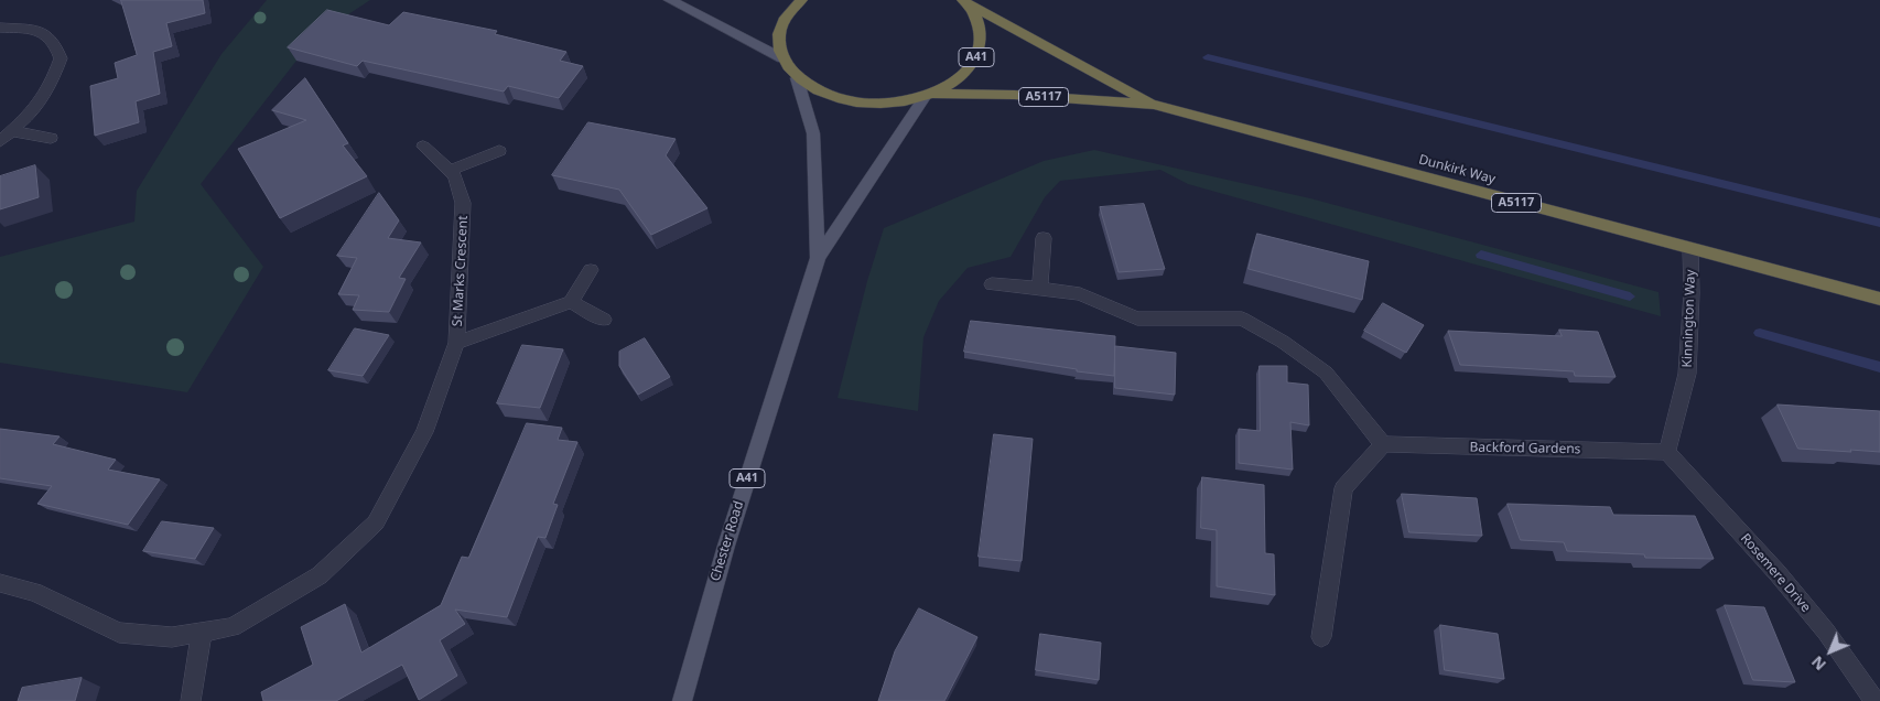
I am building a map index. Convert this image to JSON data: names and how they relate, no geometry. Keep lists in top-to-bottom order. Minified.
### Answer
{"streets":{"highway":["A41","A5117","Dunkirk Way"],"main road":["Chester Road"],"street":["St Marks Crescent","Kinnington Way","Backford Gardens","Rosemere Drive"]},"crossings":[["A41","Dunkirk Way"],["A41","Chester Road"],["Dunkirk Way","Kinnington Way"],["Dunkirk Way","Chester Road"],["Kinnington Way","Backford Gardens"],["Kinnington Way","Rosemere Drive"],["Backford Gardens","Rosemere Drive"]],"north":"bottom left"}
